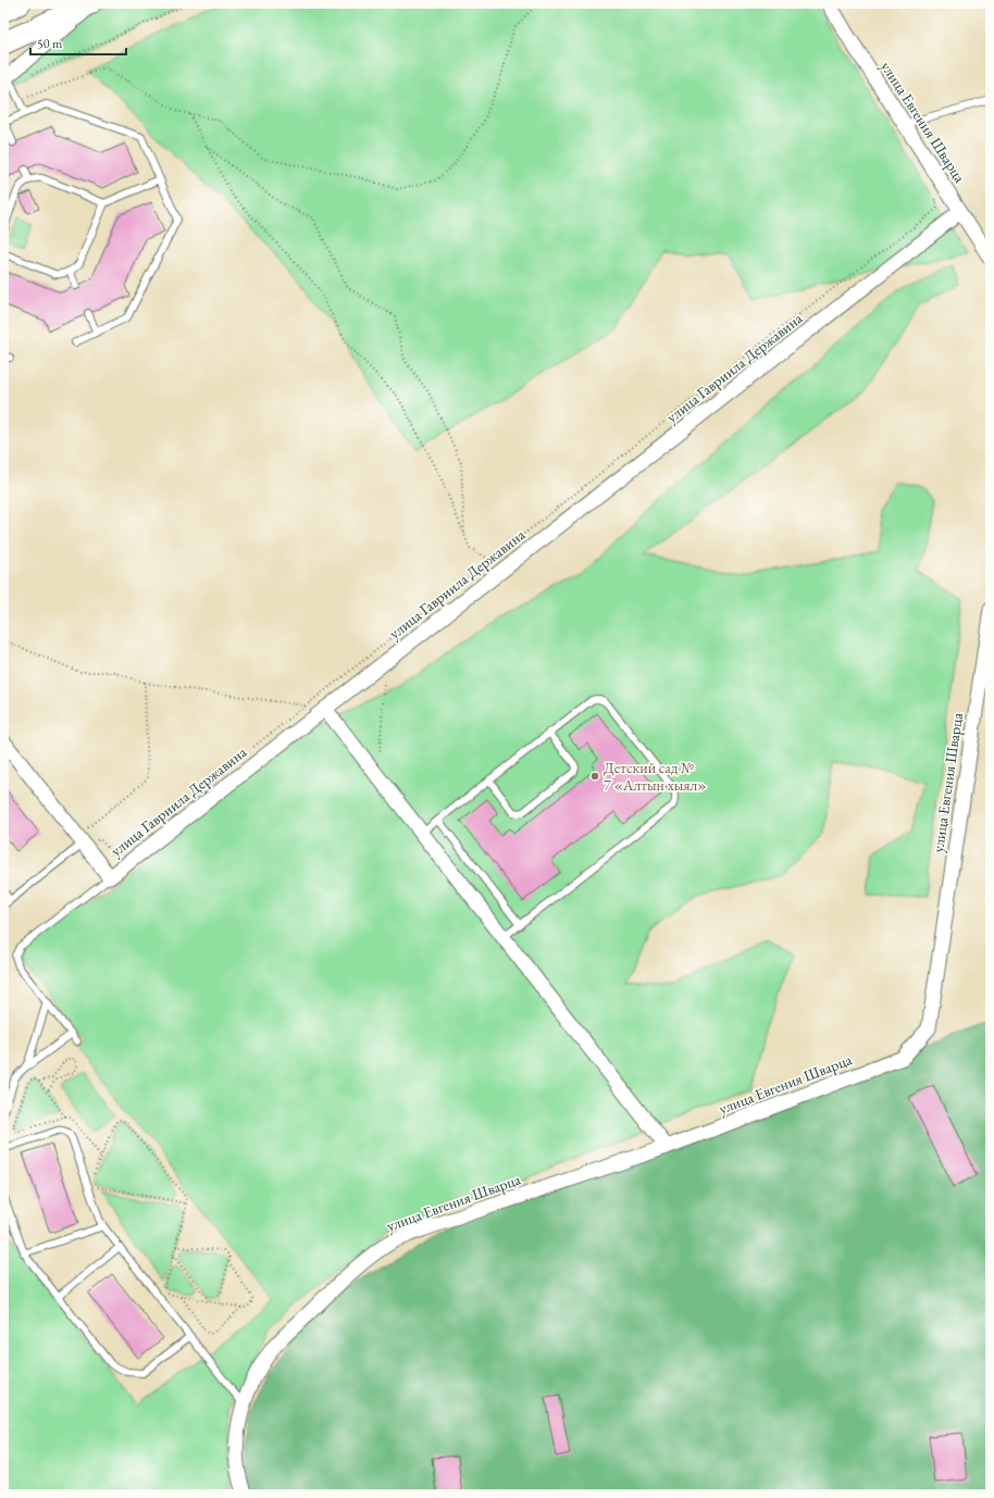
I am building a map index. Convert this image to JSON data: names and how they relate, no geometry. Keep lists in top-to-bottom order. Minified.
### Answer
{"streets":{"street":["улица Евгения Шварца","улица Гавриила Державина"]},"crossings":[["улица Евгения Шварца","улица Гавриила Державина"]],"places":["Детский сад № 7 «Алтын хыял»"],"scale_bar":"50 m"}
